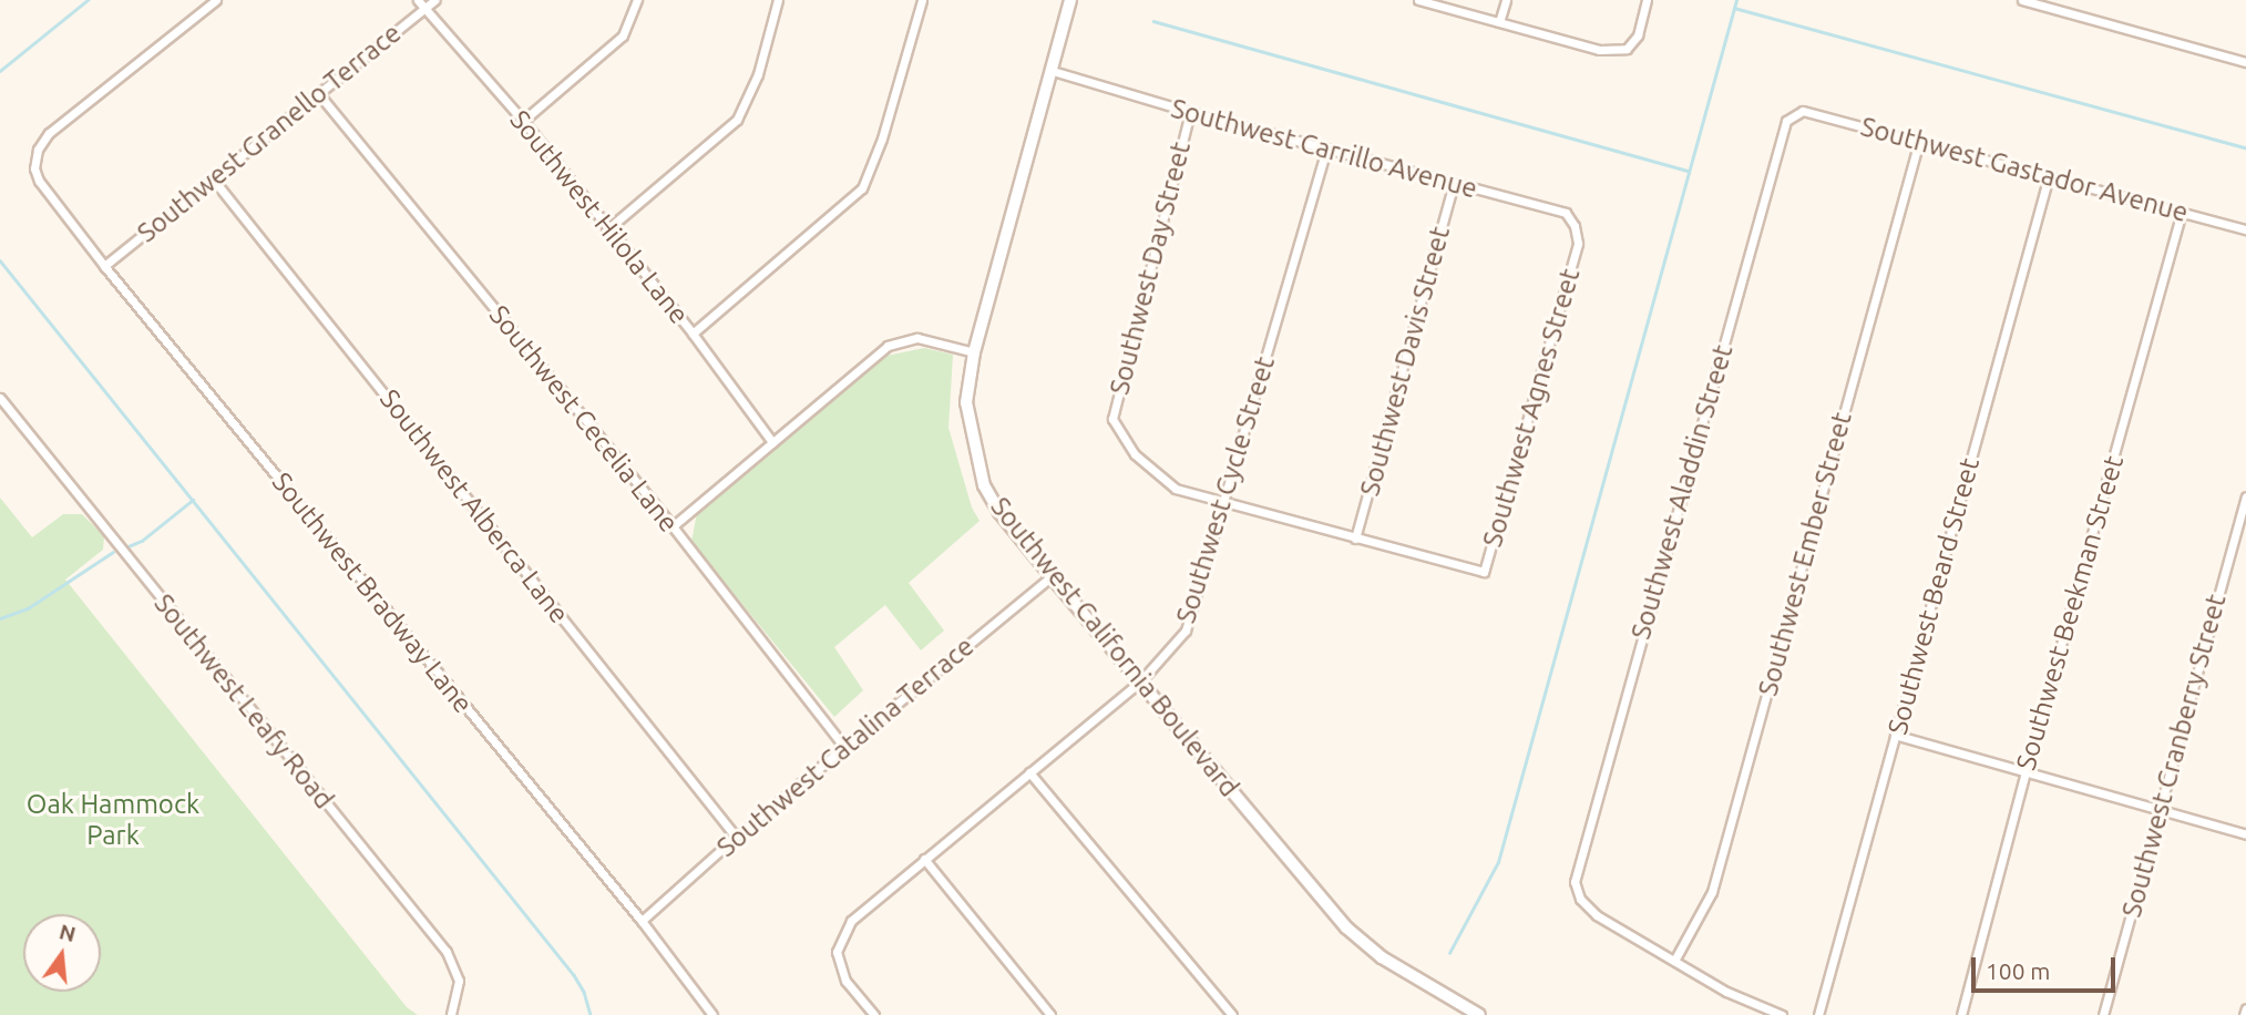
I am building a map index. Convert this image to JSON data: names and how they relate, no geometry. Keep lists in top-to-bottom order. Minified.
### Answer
{"streets":{"street":["Southwest Granello Terrace","Southwest Carrillo Avenue","Southwest Gastador Avenue","Southwest Hilola Lane","Southwest Day Street","Southwest Davis Street","Southwest Agnes Street","Southwest Cecelia Lane","Southwest Cycle Street","Southwest Aladdin Street","Southwest Alberca Lane","Southwest Ember Street","Southwest Bradway Lane","Southwest Beard Street","Southwest Beekman Street","Southwest California Boulevard","Southwest Leafy Road","Southwest Catalina Terrace","Southwest Cranberry Street"]},"crossings":[["Southwest Granello Terrace","Southwest Hilola Lane"],["Southwest Granello Terrace","Southwest Cecelia Lane"],["Southwest Granello Terrace","Southwest Alberca Lane"],["Southwest Granello Terrace","Southwest Bradway Lane"],["Southwest Carrillo Avenue","Southwest Day Street"],["Southwest Carrillo Avenue","Southwest Davis Street"],["Southwest Carrillo Avenue","Southwest Agnes Street"],["Southwest Carrillo Avenue","Southwest Cycle Street"],["Southwest Carrillo Avenue","Southwest California Boulevard"],["Southwest Gastador Avenue","Southwest Aladdin Street"],["Southwest Gastador Avenue","Southwest Ember Street"],["Southwest Gastador Avenue","Southwest Beard Street"],["Southwest Gastador Avenue","Southwest Beekman Street"],["Southwest Day Street","Southwest Davis Street"],["Southwest Day Street","Southwest Agnes Street"],["Southwest Day Street","Southwest Cycle Street"],["Southwest Cecelia Lane","Southwest Catalina Terrace"],["Southwest Cycle Street","Southwest California Boulevard"],["Southwest Aladdin Street","Southwest Ember Street"],["Southwest Alberca Lane","Southwest Catalina Terrace"],["Southwest Bradway Lane","Southwest Catalina Terrace"],["Southwest California Boulevard","Southwest Catalina Terrace"]],"parks":["Oak Hammock Park"],"scale_bar":"100 m","north":"top"}
